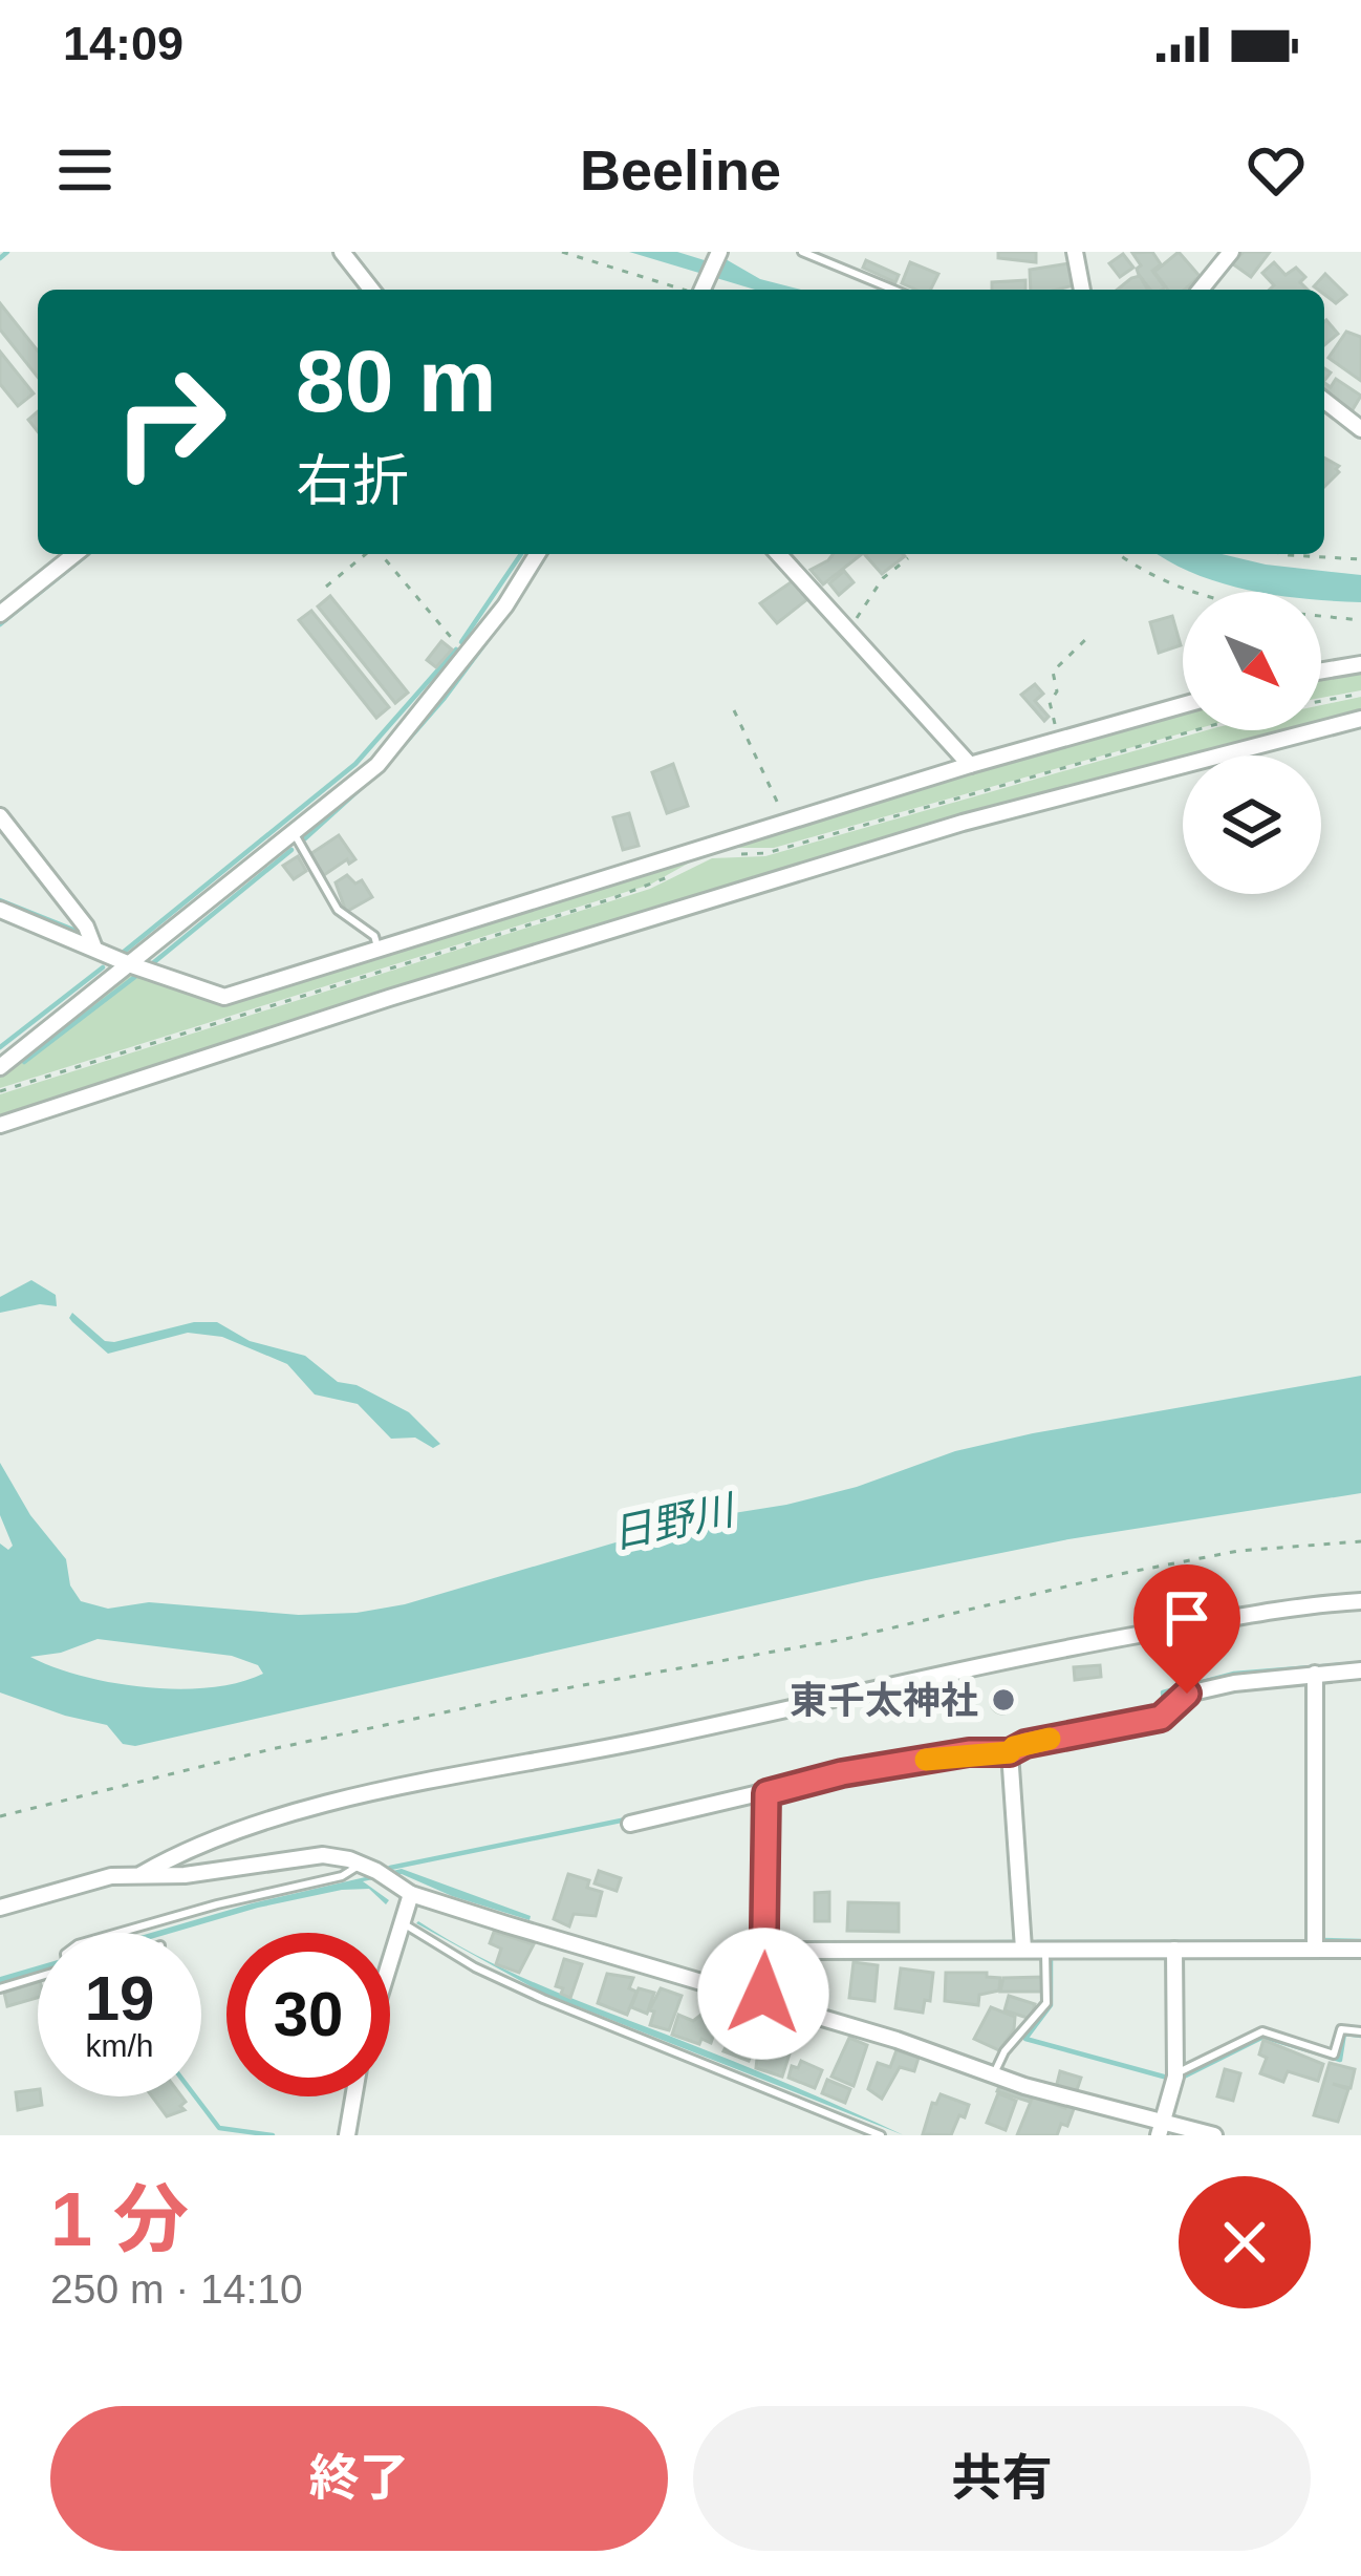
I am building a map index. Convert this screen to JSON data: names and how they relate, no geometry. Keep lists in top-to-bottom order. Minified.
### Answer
{"water":["日野川"],"places":["東千太神社"],"north":"bottom right","page":{"status":"14:09","header":"Beeline","turn":["80 m","右折"],"speed":"19 km/h","limit":"30","heading":["1 分","250 m · 14:10"],"buttons":["終了","共有"]}}
